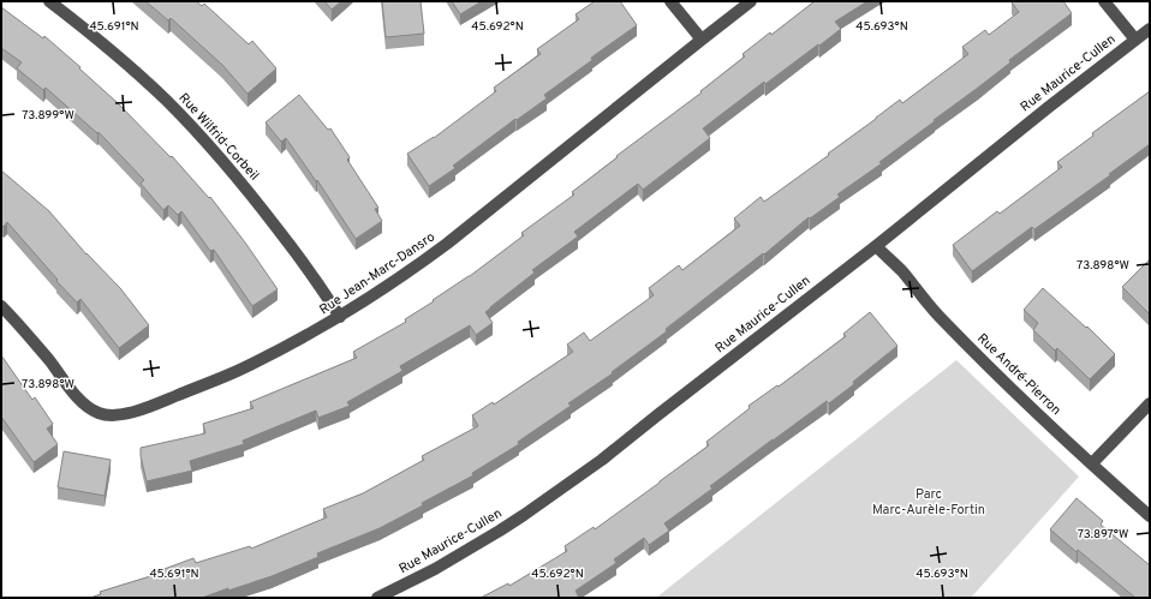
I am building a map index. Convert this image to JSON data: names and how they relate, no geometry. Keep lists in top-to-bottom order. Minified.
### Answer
{"streets":{"street":["Rue Maurice-Cullen","Rue Wilfrid-Corbeil","Rue Jean-Marc-Dansro","Rue André-Pierron"]},"crossings":[["Rue Maurice-Cullen","Rue André-Pierron"],["Rue Wilfrid-Corbeil","Rue Jean-Marc-Dansro"]],"parks":["Parc Marc-Aurèle-Fortin"],"coordinates":["45.691°N","45.692°N","45.693°N","73.899°W","73.898°W","73.897°W"]}
